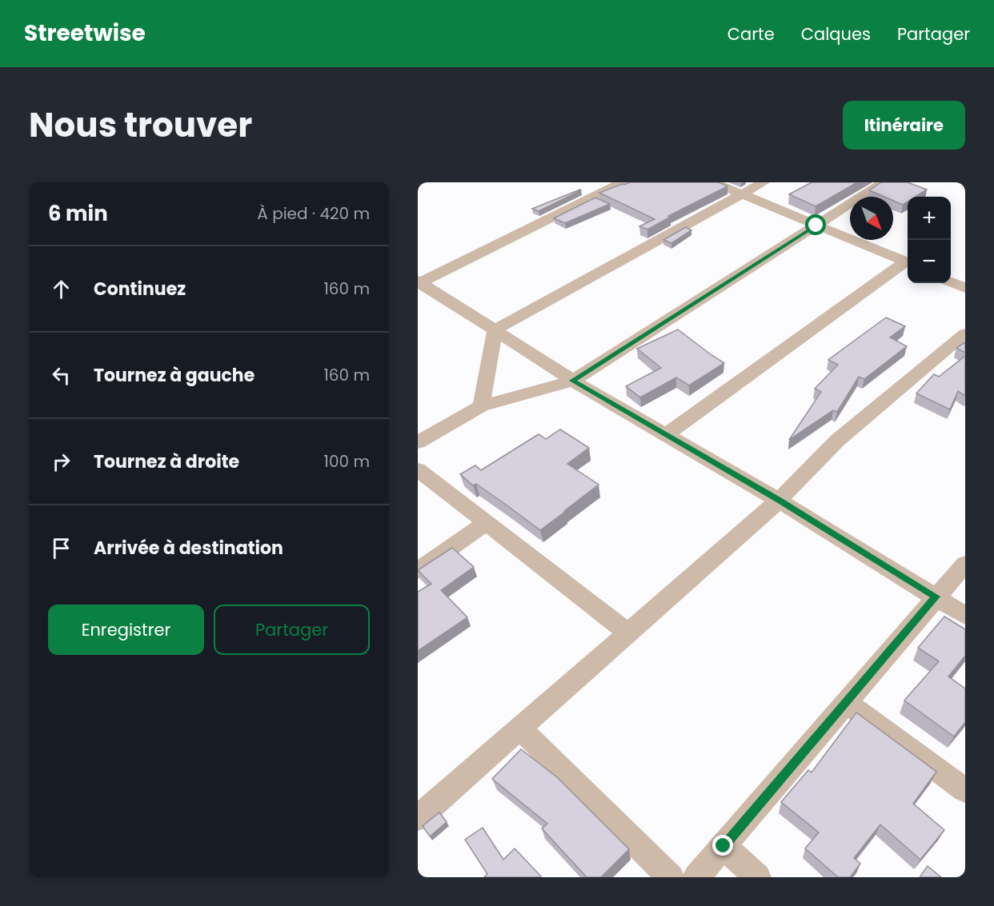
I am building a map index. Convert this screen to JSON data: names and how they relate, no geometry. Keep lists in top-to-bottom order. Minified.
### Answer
{"north":"bottom right","page":{"header":"Streetwise","nav":["Carte","Calques","Partager"],"title":"Nous trouver","buttons":["Itinéraire",["Enregistrer","Partager"]],"heading":["6 min","À pied · 420 m"],"map_buttons":["+","−"],"list":[["Continuez","160 m"],["Tournez à gauche","160 m"],["Tournez à droite","100 m"],"Arrivée à destination"]}}
